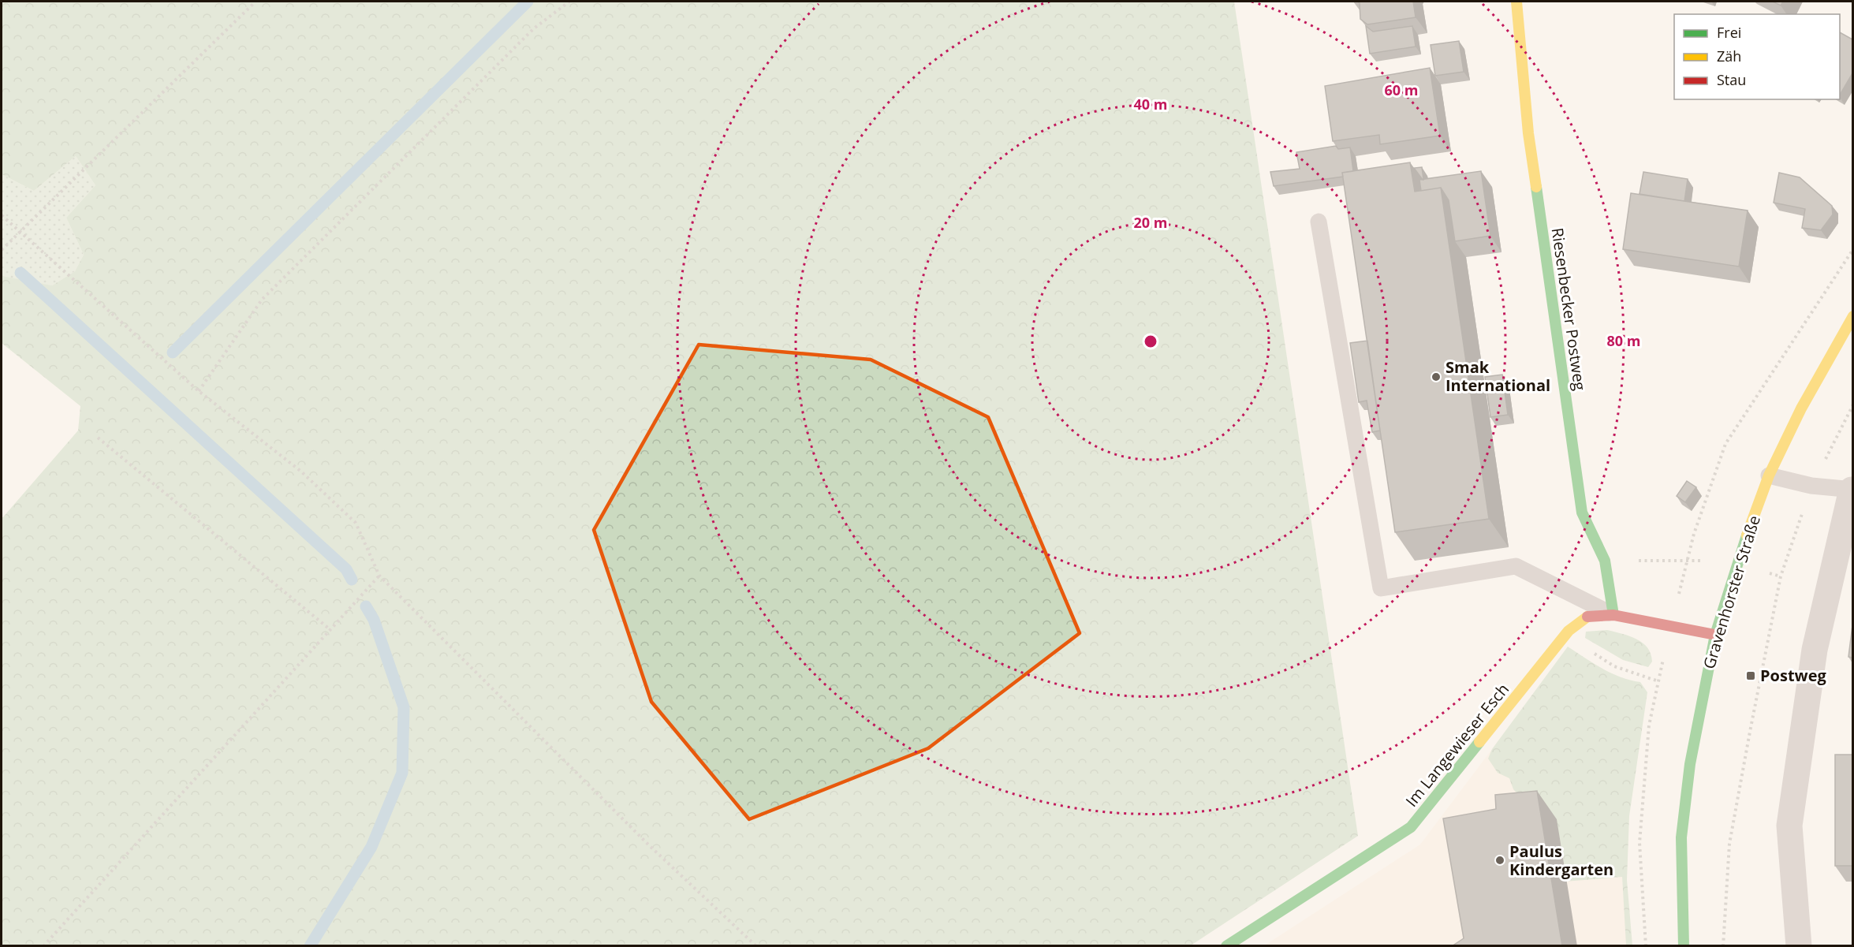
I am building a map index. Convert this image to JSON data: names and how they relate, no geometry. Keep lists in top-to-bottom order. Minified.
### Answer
{"streets":{"street":["Riesenbecker Postweg","Gravenhorster Straße","Im Langewieser Esch"]},"crossings":[["Riesenbecker Postweg","Im Langewieser Esch"],["Gravenhorster Straße","Im Langewieser Esch"]],"places":{"other":["Smak International","Paulus Kindergarten"],"transit":["Postweg"]},"legend":["Frei","Zäh","Stau"],"rings":["60 m","40 m","20 m","80 m"]}
